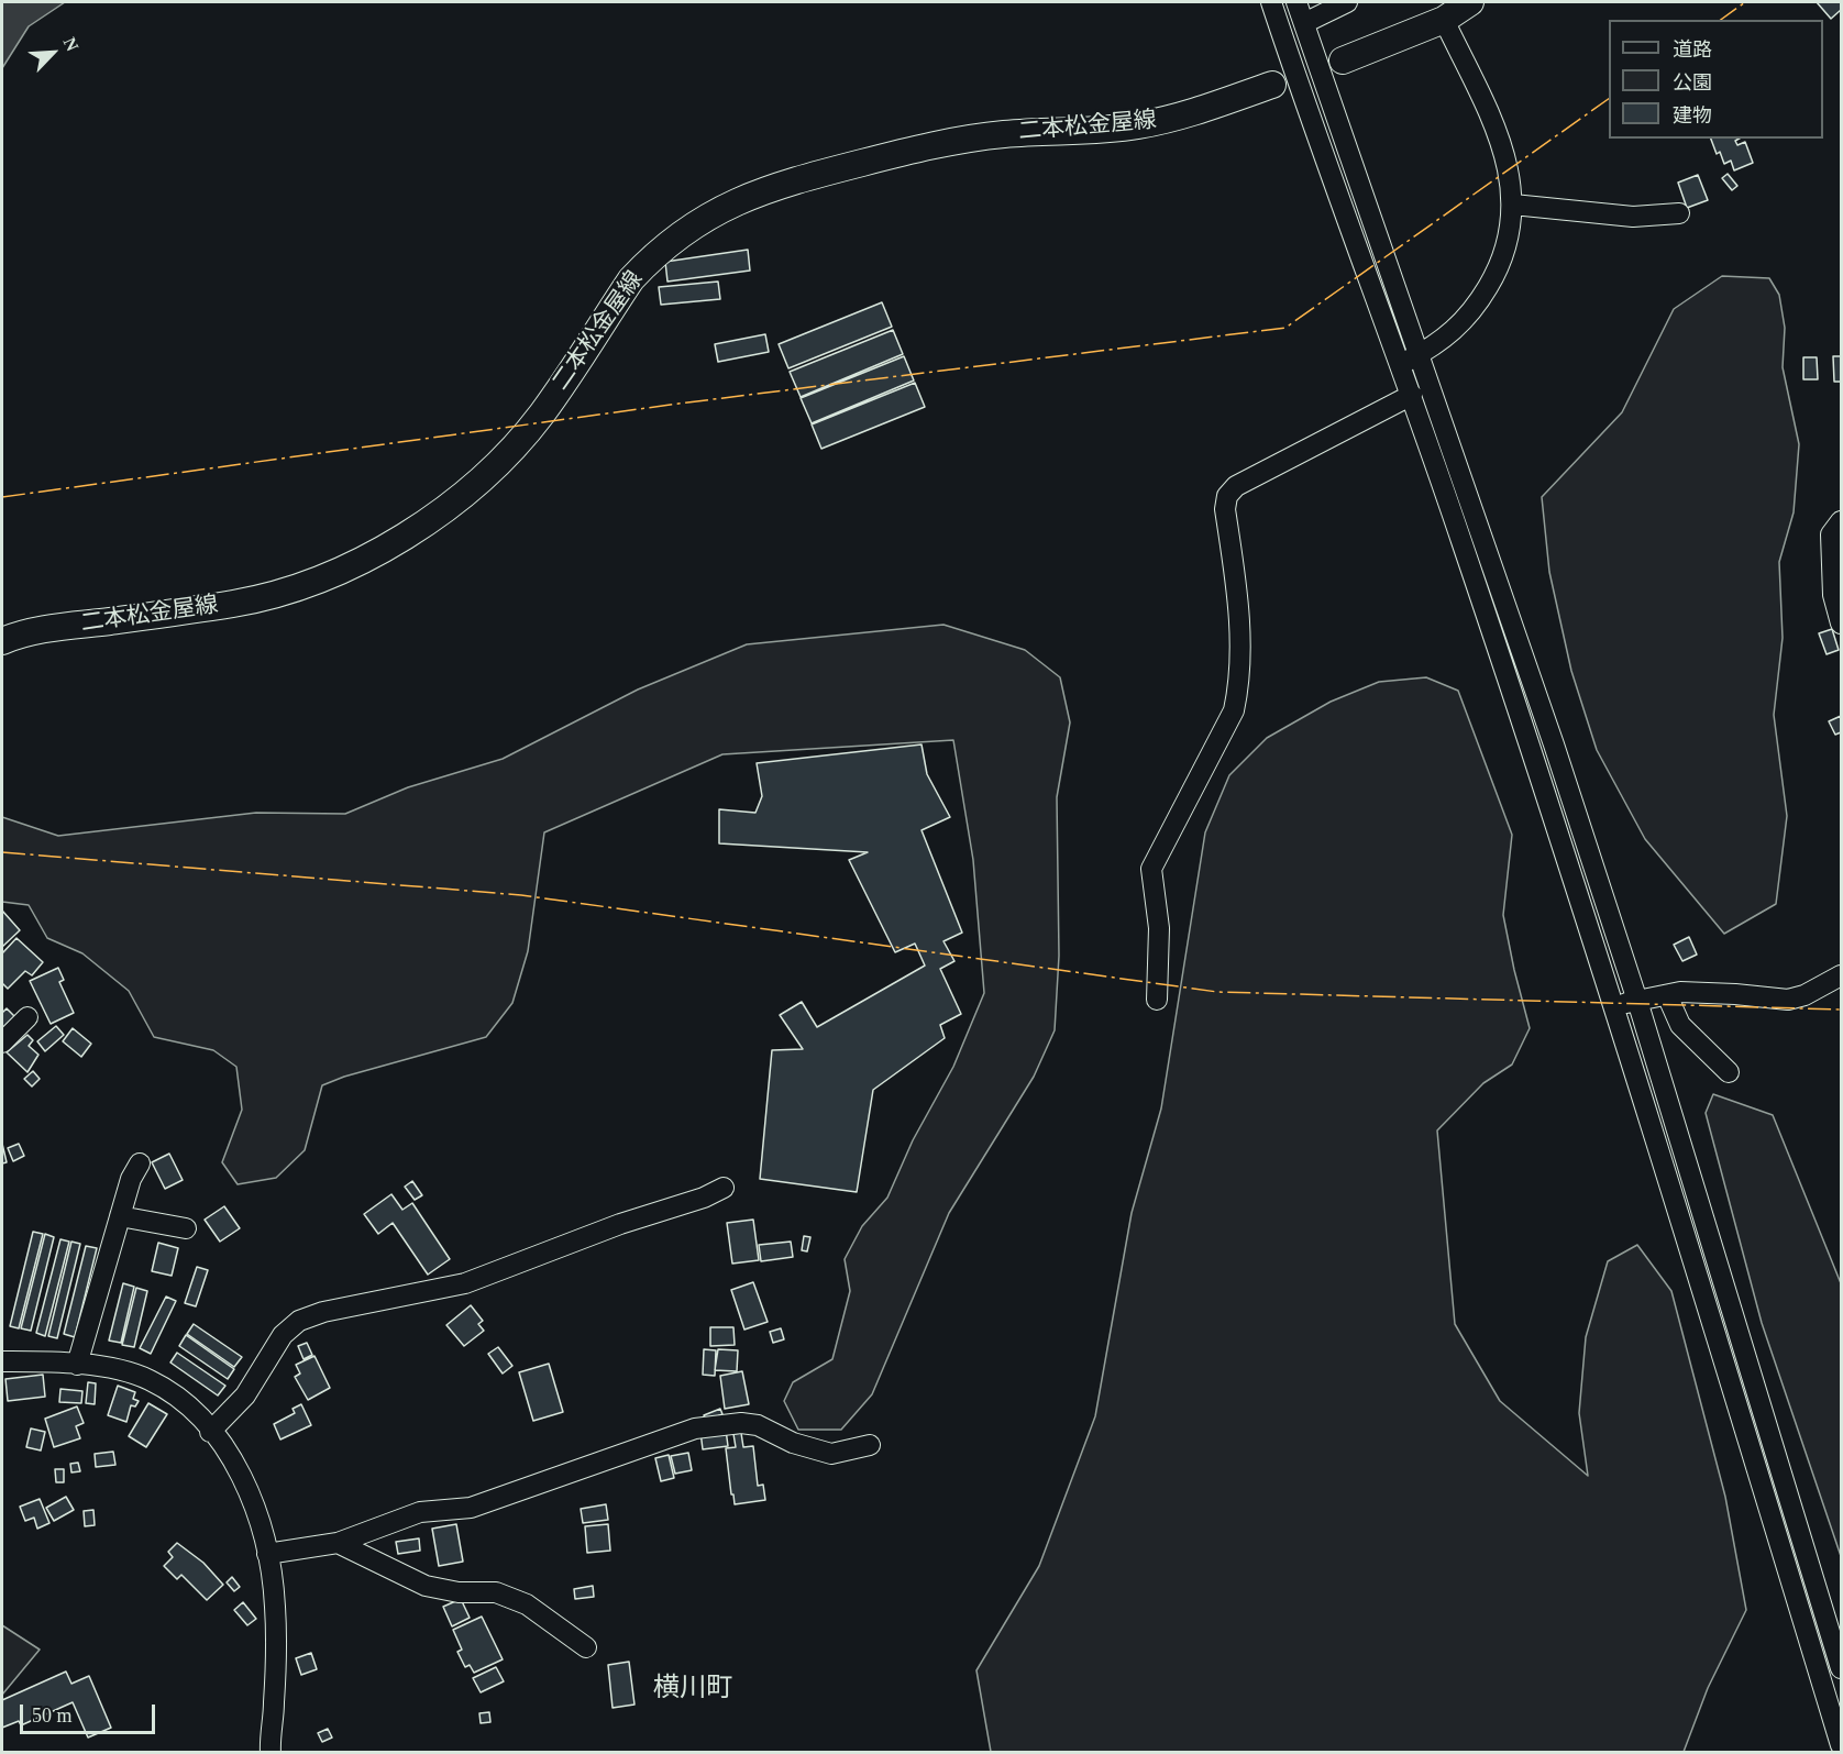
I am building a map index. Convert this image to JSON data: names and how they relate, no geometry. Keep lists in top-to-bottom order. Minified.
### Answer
{"streets":{"main road":["二本松金屋線"]},"districts":["横川町"],"legend":["道路","公園","建物"],"scale_bar":"50 m","north":"top right"}
